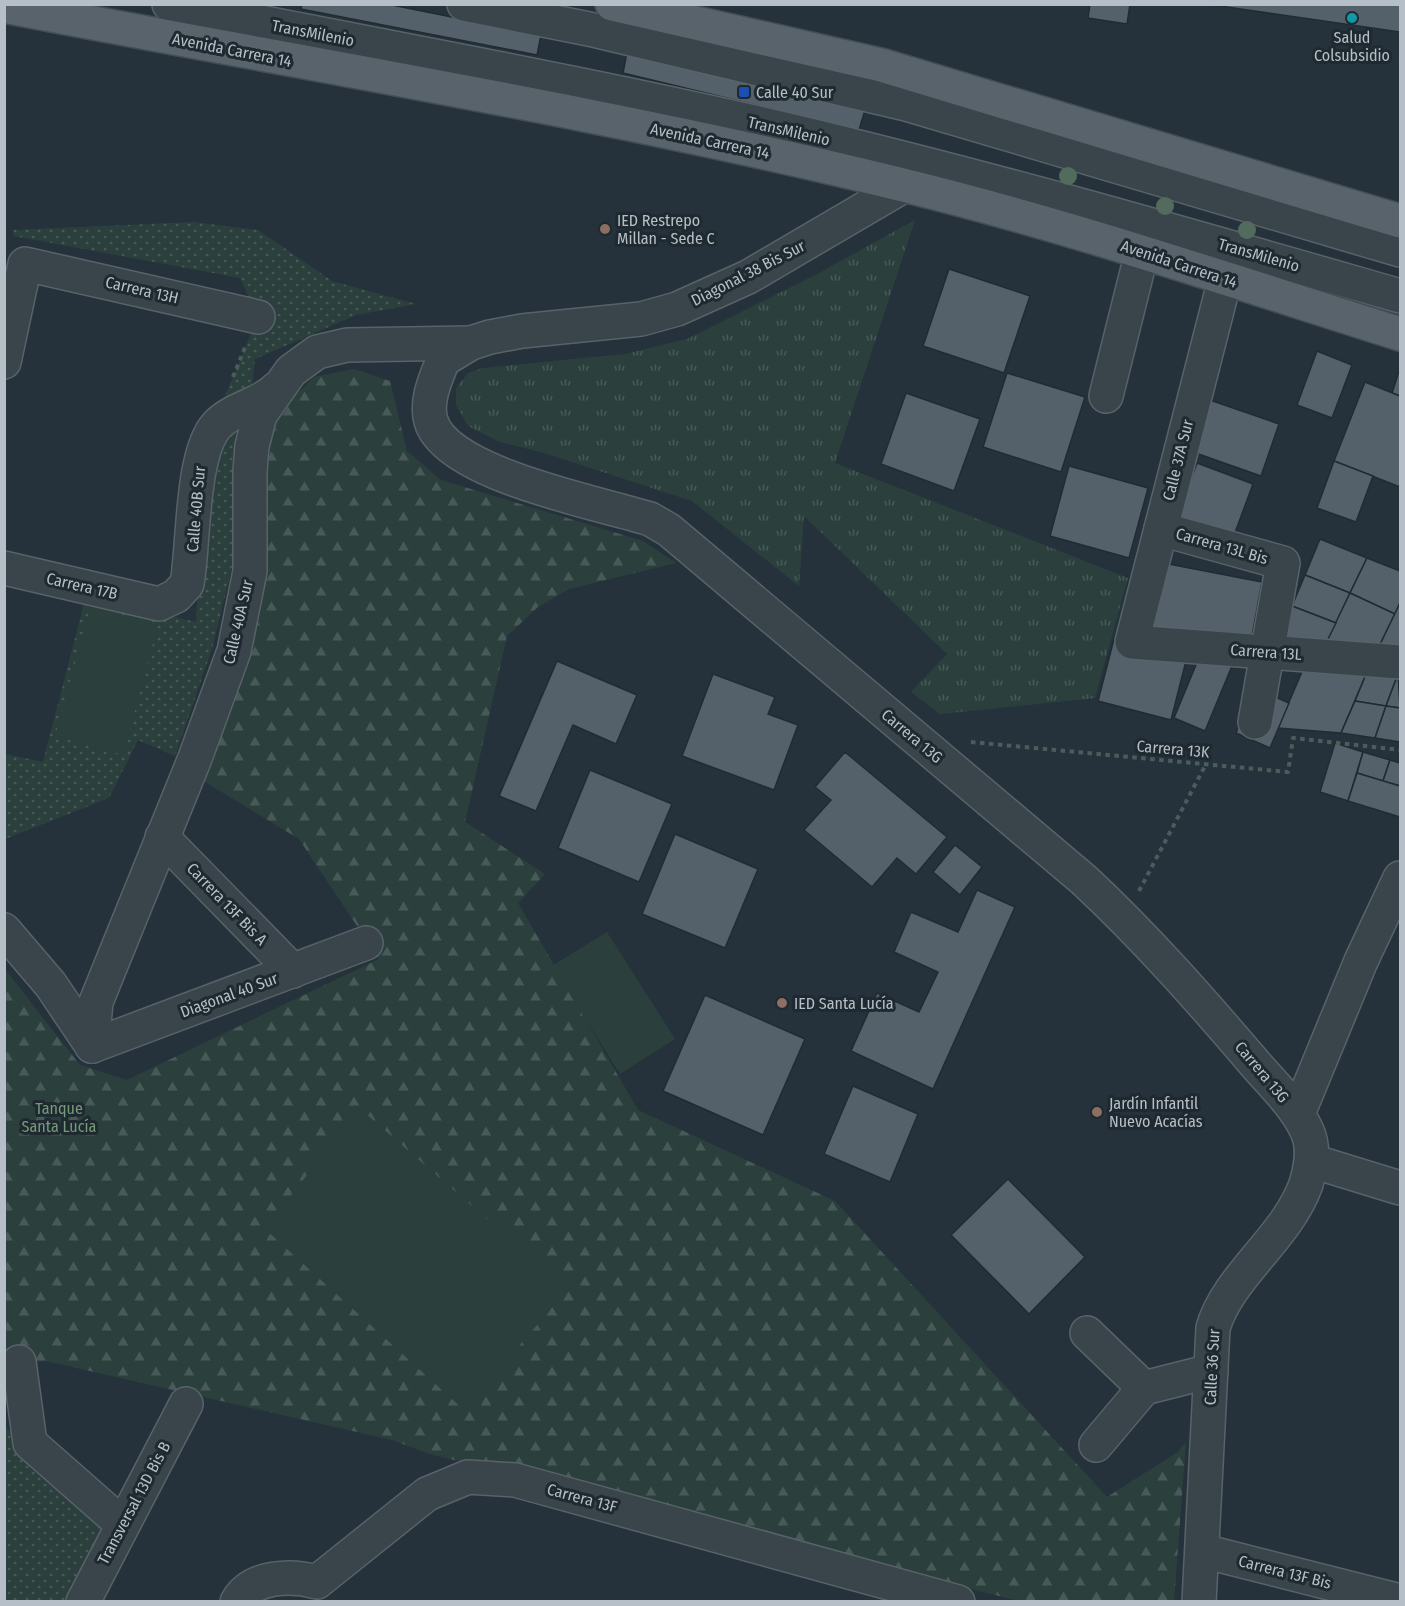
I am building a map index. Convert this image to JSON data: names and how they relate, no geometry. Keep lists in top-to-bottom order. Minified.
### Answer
{"streets":{"main road":["Avenida Carrera 14"],"street":["TransMilenio","Diagonal 38 Bis Sur","Carrera 13H","Calle 37A Sur","Calle 40B Sur","Carrera 13L Bis","Carrera 17B","Calle 40A Sur","Carrera 13L","Carrera 13G","Carrera 13F Bis A","Diagonal 40 Sur","Calle 36 Sur","Carrera 13F","Transversal 13D Bis B","Carrera 13F Bis"],"path":["Carrera 13K"]},"crossings":[["Avenida Carrera 14","Diagonal 38 Bis Sur"],["Avenida Carrera 14","Calle 37A Sur"],["Diagonal 38 Bis Sur","Calle 40A Sur"],["Diagonal 38 Bis Sur","Carrera 13G"],["Calle 37A Sur","Carrera 13L Bis"],["Calle 37A Sur","Carrera 13L"],["Calle 40B Sur","Carrera 17B"],["Calle 40B Sur","Calle 40A Sur"],["Carrera 13L Bis","Carrera 13L"],["Calle 40A Sur","Carrera 13G"],["Calle 40A Sur","Carrera 13F Bis A"],["Calle 40A Sur","Diagonal 40 Sur"],["Carrera 13G","Calle 36 Sur"],["Carrera 13F Bis A","Diagonal 40 Sur"],["Calle 36 Sur","Carrera 13F Bis"]],"parks":["Tanque Santa Lucía"],"places":{"other":["Salud Colsubsidio","IED Restrepo Millan - Sede C","IED Santa Lucía","Jardín Infantil Nuevo Acacías"],"transit":["Calle 40 Sur"]}}
